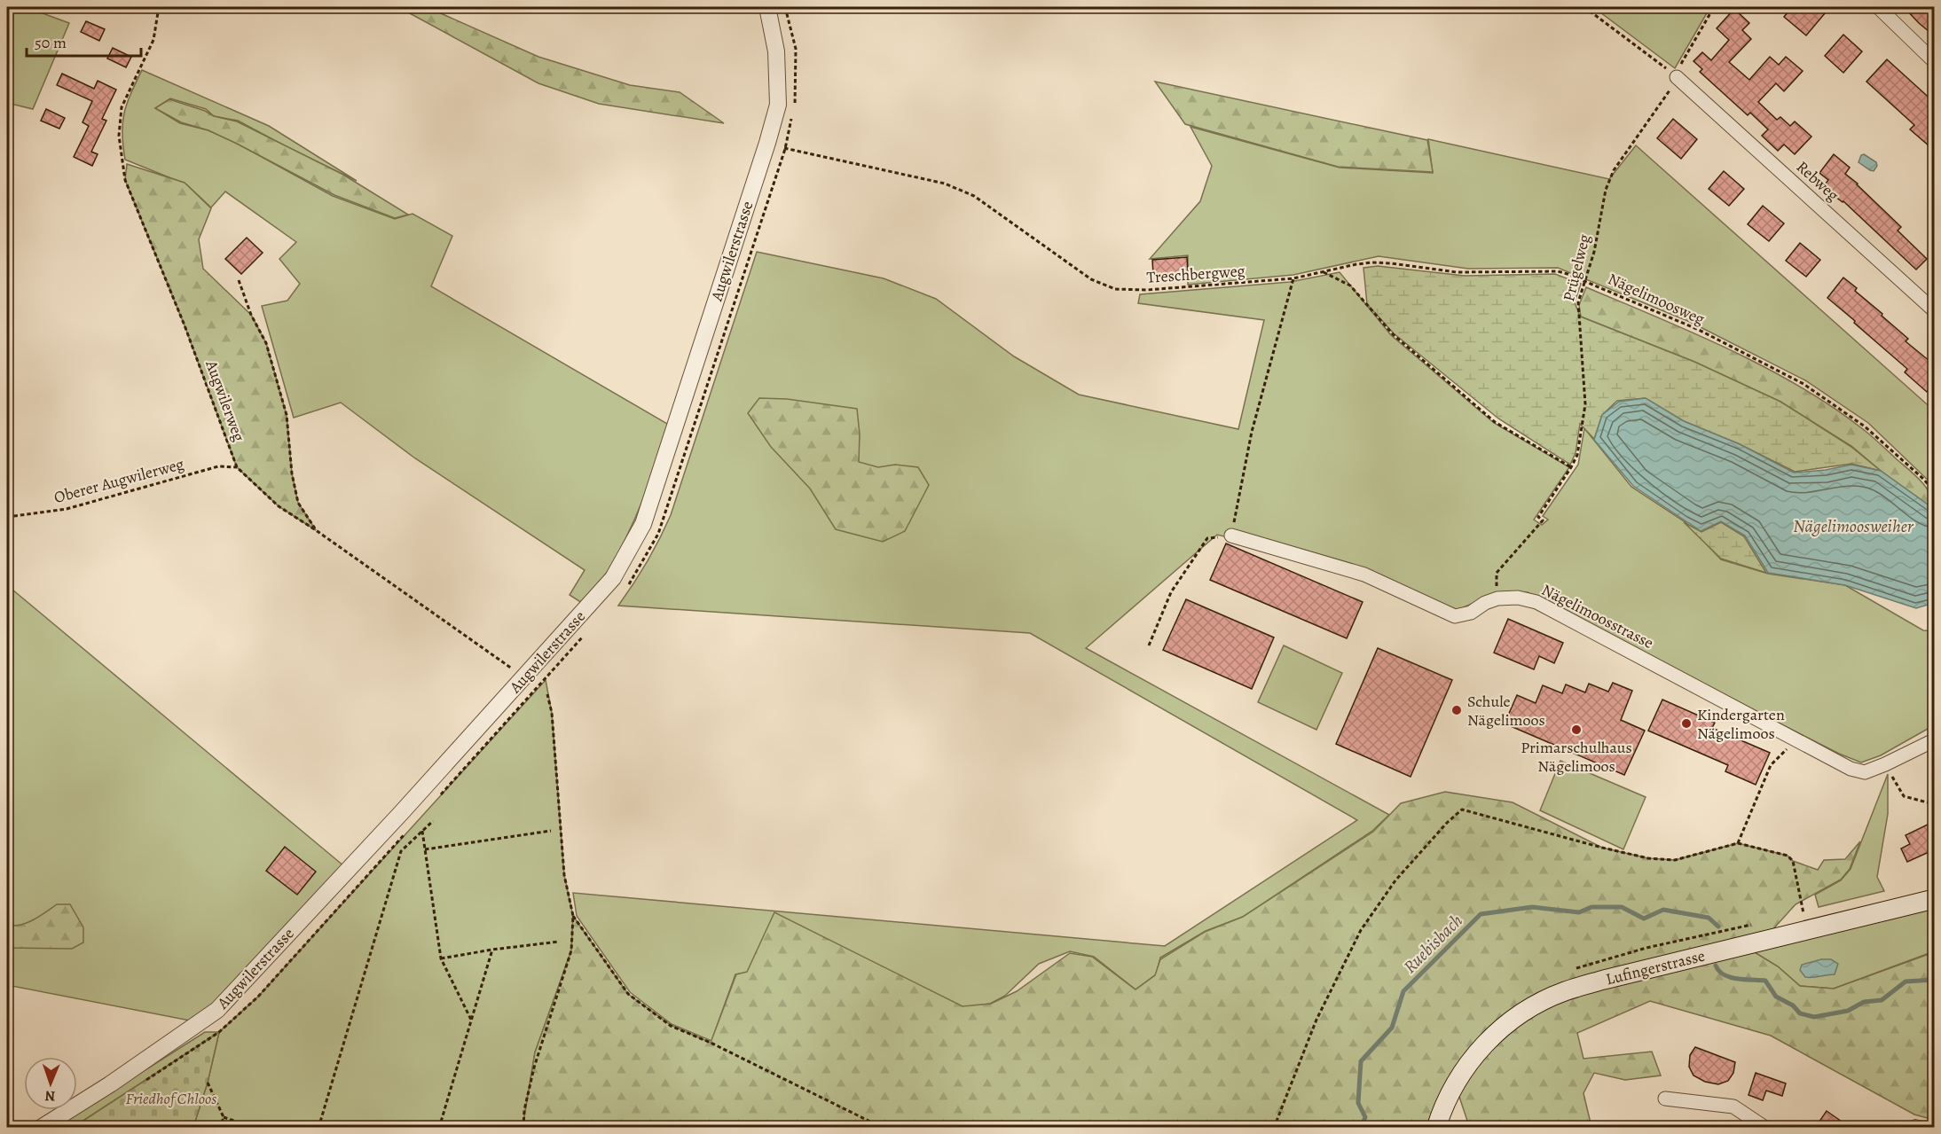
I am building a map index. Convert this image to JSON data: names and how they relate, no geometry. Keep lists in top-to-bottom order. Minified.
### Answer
{"streets":{"main road":["Lufingerstrasse"],"street":["Rebweg","Augwilerstrasse","Nägelimoosstrasse"],"path":["Prügelweg","Treschbergweg","Nägelimoosweg","Augwilerweg","Oberer Augwilerweg"]},"crossings":[["Rebweg","Prügelweg"],["Augwilerstrasse","Augwilerweg"],["Prügelweg","Nägelimoosweg"],["Prügelweg","Nägelimoosstrasse"],["Treschbergweg","Nägelimoosweg"],["Augwilerweg","Oberer Augwilerweg"]],"water":["Nägelimoosweiher","Ruebisbach"],"parks":["Friedhof Chloos"],"places":["Schule Nägelimoos","Kindergarten Nägelimoos","Primarschulhaus Nägelimoos"],"scale_bar":"50 m","north":"bottom"}
